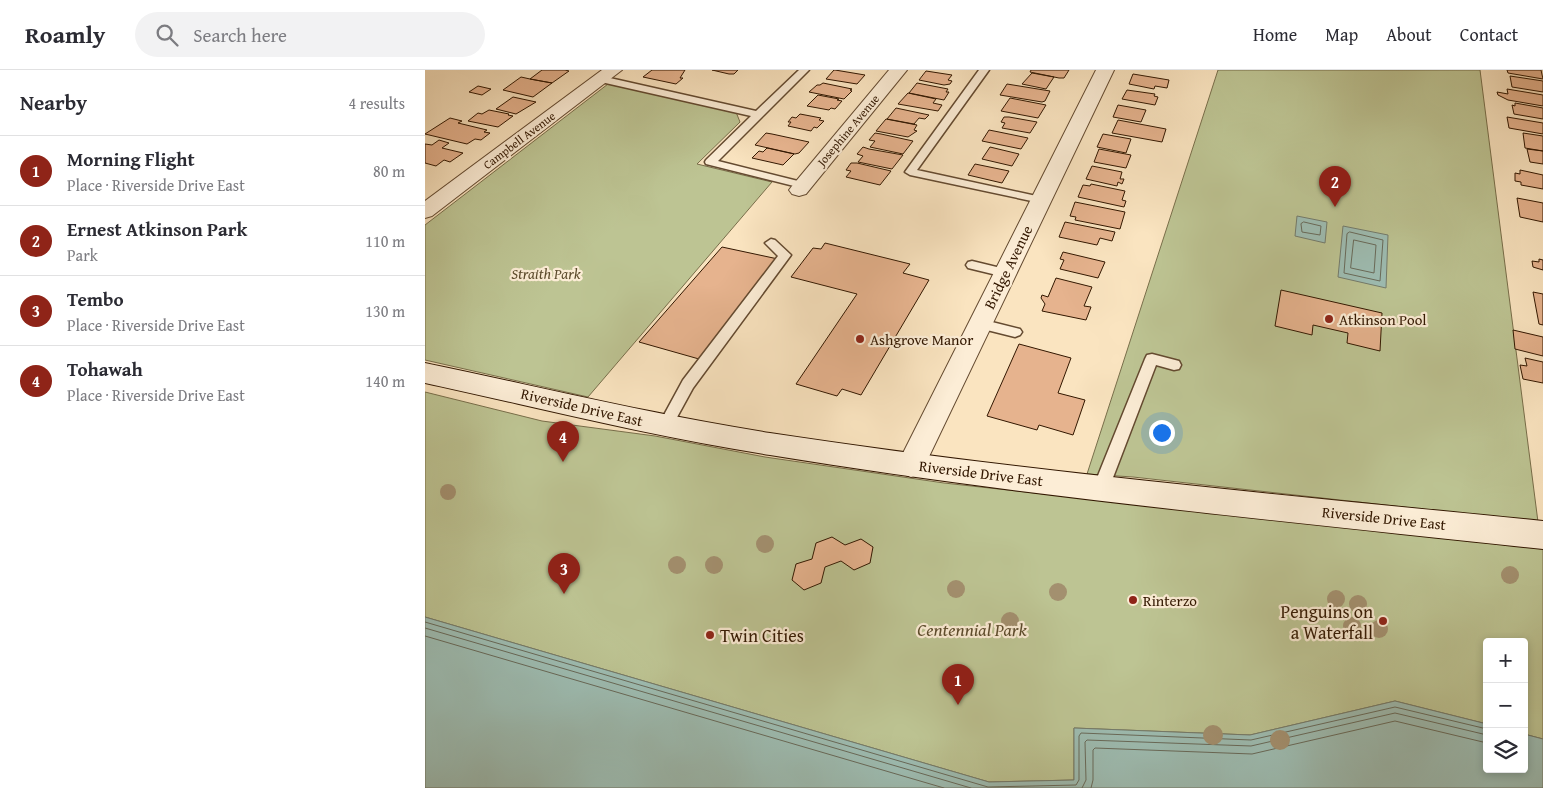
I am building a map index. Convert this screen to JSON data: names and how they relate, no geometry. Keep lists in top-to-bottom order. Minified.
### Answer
{"streets":{"street":["Josephine Avenue","Campbell Avenue","Bridge Avenue","Riverside Drive East"]},"crossings":[["Bridge Avenue","Riverside Drive East"]],"parks":["Straith Park","Centennial Park"],"places":["Atkinson Pool","Ashgrove Manor","Rinterzo","Penguins on a Waterfall","Twin Cities"],"page":{"header":"Roamly","search":"Search here","nav":["Home","Map","About","Contact"],"heading":["Nearby","4 results"],"list":[{"mark":"1","name":"Morning Flight","note":"Place · Riverside Drive East","value":"80 m"},{"mark":"2","name":"Ernest Atkinson Park","note":"Park","value":"110 m"},{"mark":"3","name":"Tembo","note":"Place · Riverside Drive East","value":"130 m"},{"mark":"4","name":"Tohawah","note":"Place · Riverside Drive East","value":"140 m"}],"pins":["2","4","3","1"],"map_buttons":["+","−"]}}
